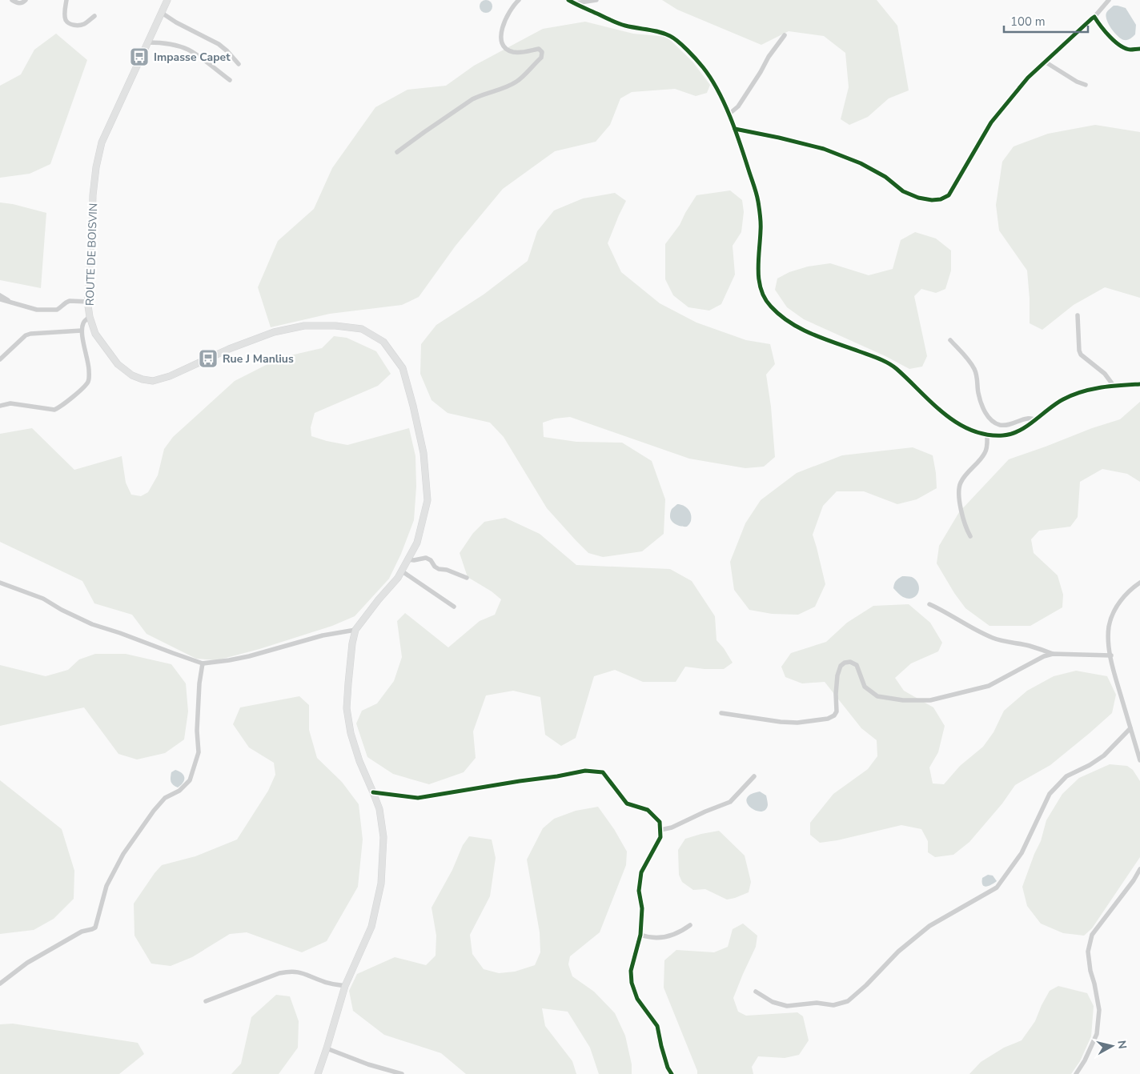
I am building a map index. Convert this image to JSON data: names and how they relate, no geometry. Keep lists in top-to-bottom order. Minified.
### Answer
{"streets":{"main road":["ROUTE DE BOISVIN"]},"places":{"bus stop":["Impasse Capet","Rue J Manlius"]},"scale_bar":"100 m","north":"right"}
